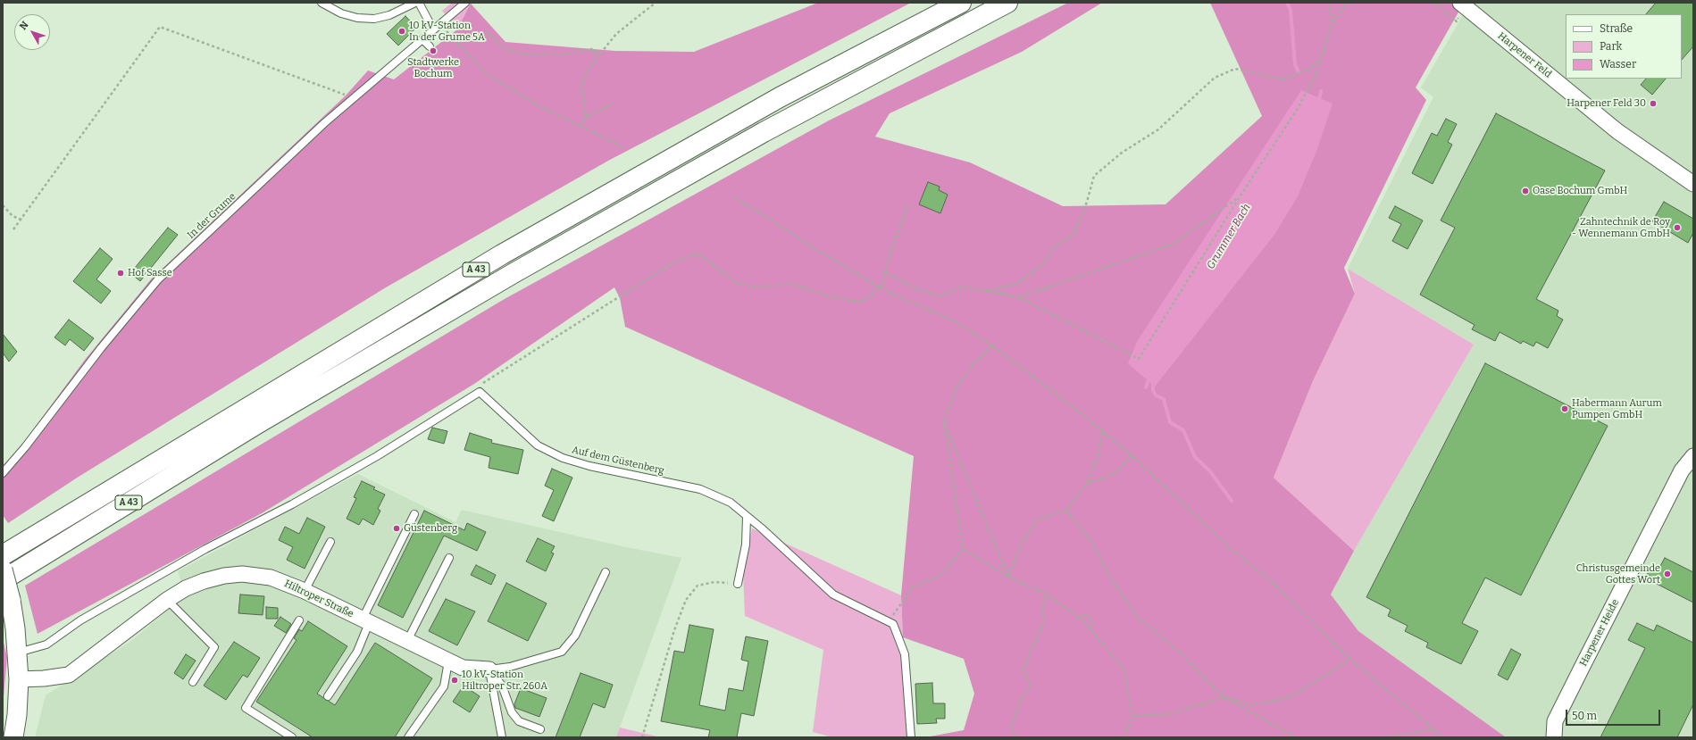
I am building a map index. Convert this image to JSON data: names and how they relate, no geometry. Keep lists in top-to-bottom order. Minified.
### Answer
{"streets":{"highway":["A 43"],"street":["Harpener Feld","Hiltroper Straße","Harpener Heide"],"lane":["In der Grume","Auf dem Güstenberg"]},"water":["Grummer Bach"],"places":["10 kV-Station In der Grume 5A","Stadtwerke Bochum","Harpener Feld 30","Oase Bochum GmbH","Zahntechnik de Roy - Wennemann GmbH","Hof Sasse","Habermann Aurum Pumpen GmbH","Güstenberg","Christusgemeinde Gottes Wort","10 kV-Station Hiltroper Str. 260A"],"legend":["Straße","Park","Wasser"],"scale_bar":"50 m","north":"top left"}
